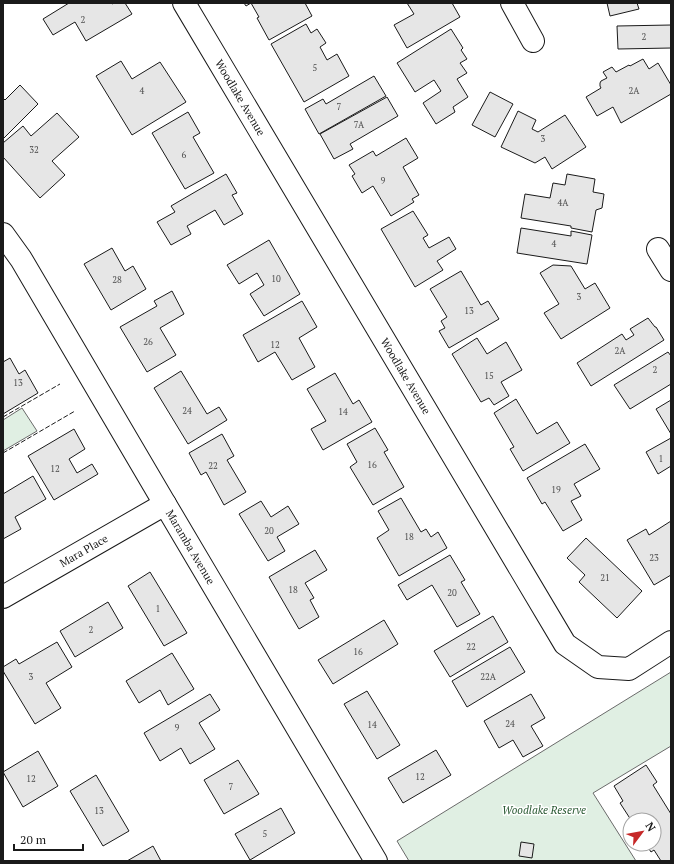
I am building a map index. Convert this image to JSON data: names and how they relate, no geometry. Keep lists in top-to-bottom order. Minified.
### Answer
{"streets":{"street":["Woodlake Avenue","Maramba Avenue","Mara Place"]},"crossings":[["Maramba Avenue","Mara Place"]],"parks":["Woodlake Reserve"],"house_numbers":["2","2","5","4","2A","7","7A","3","32","6","9","4A","4","10","28","3","13","26","12","2A","2","15","13","24","14","1","16","22","12","19","20","18","23","21","18","20","1","2","22","16","3","22A","24","14","9","12","12","7","13","5"],"scale_bar":"20 m","north":"top right"}
